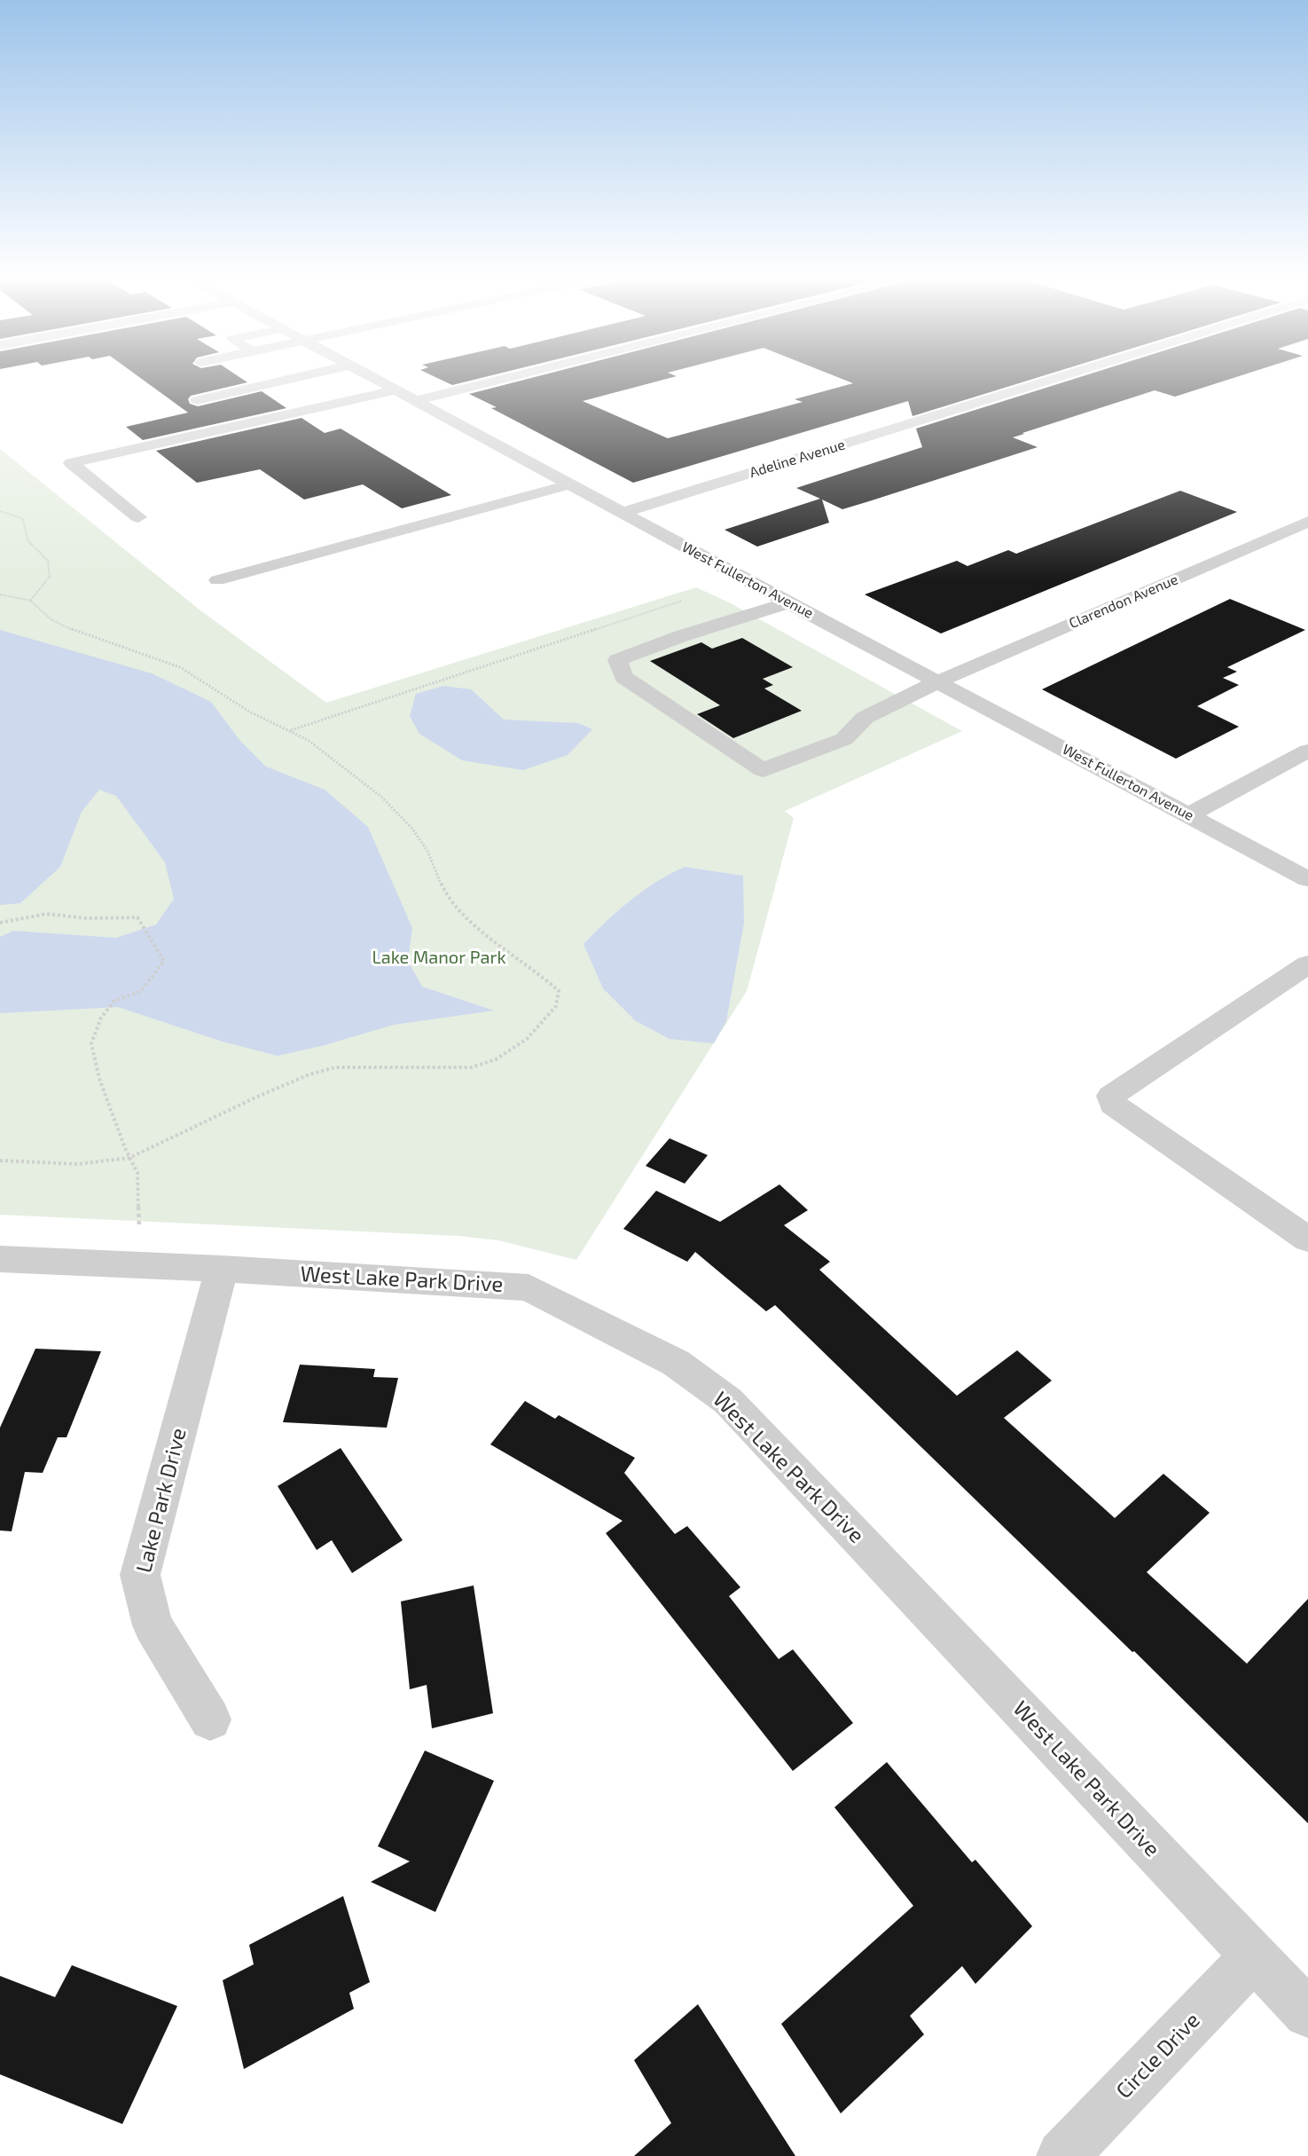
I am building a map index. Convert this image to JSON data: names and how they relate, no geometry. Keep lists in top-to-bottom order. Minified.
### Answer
{"streets":{"street":["Adeline Avenue","West Fullerton Avenue","Clarendon Avenue","West Lake Park Drive","Lake Park Drive","Circle Drive"]},"crossings":[["Adeline Avenue","West Fullerton Avenue"],["West Fullerton Avenue","Clarendon Avenue"],["West Lake Park Drive","Lake Park Drive"],["West Lake Park Drive","Circle Drive"]],"parks":["Lake Manor Park"]}
